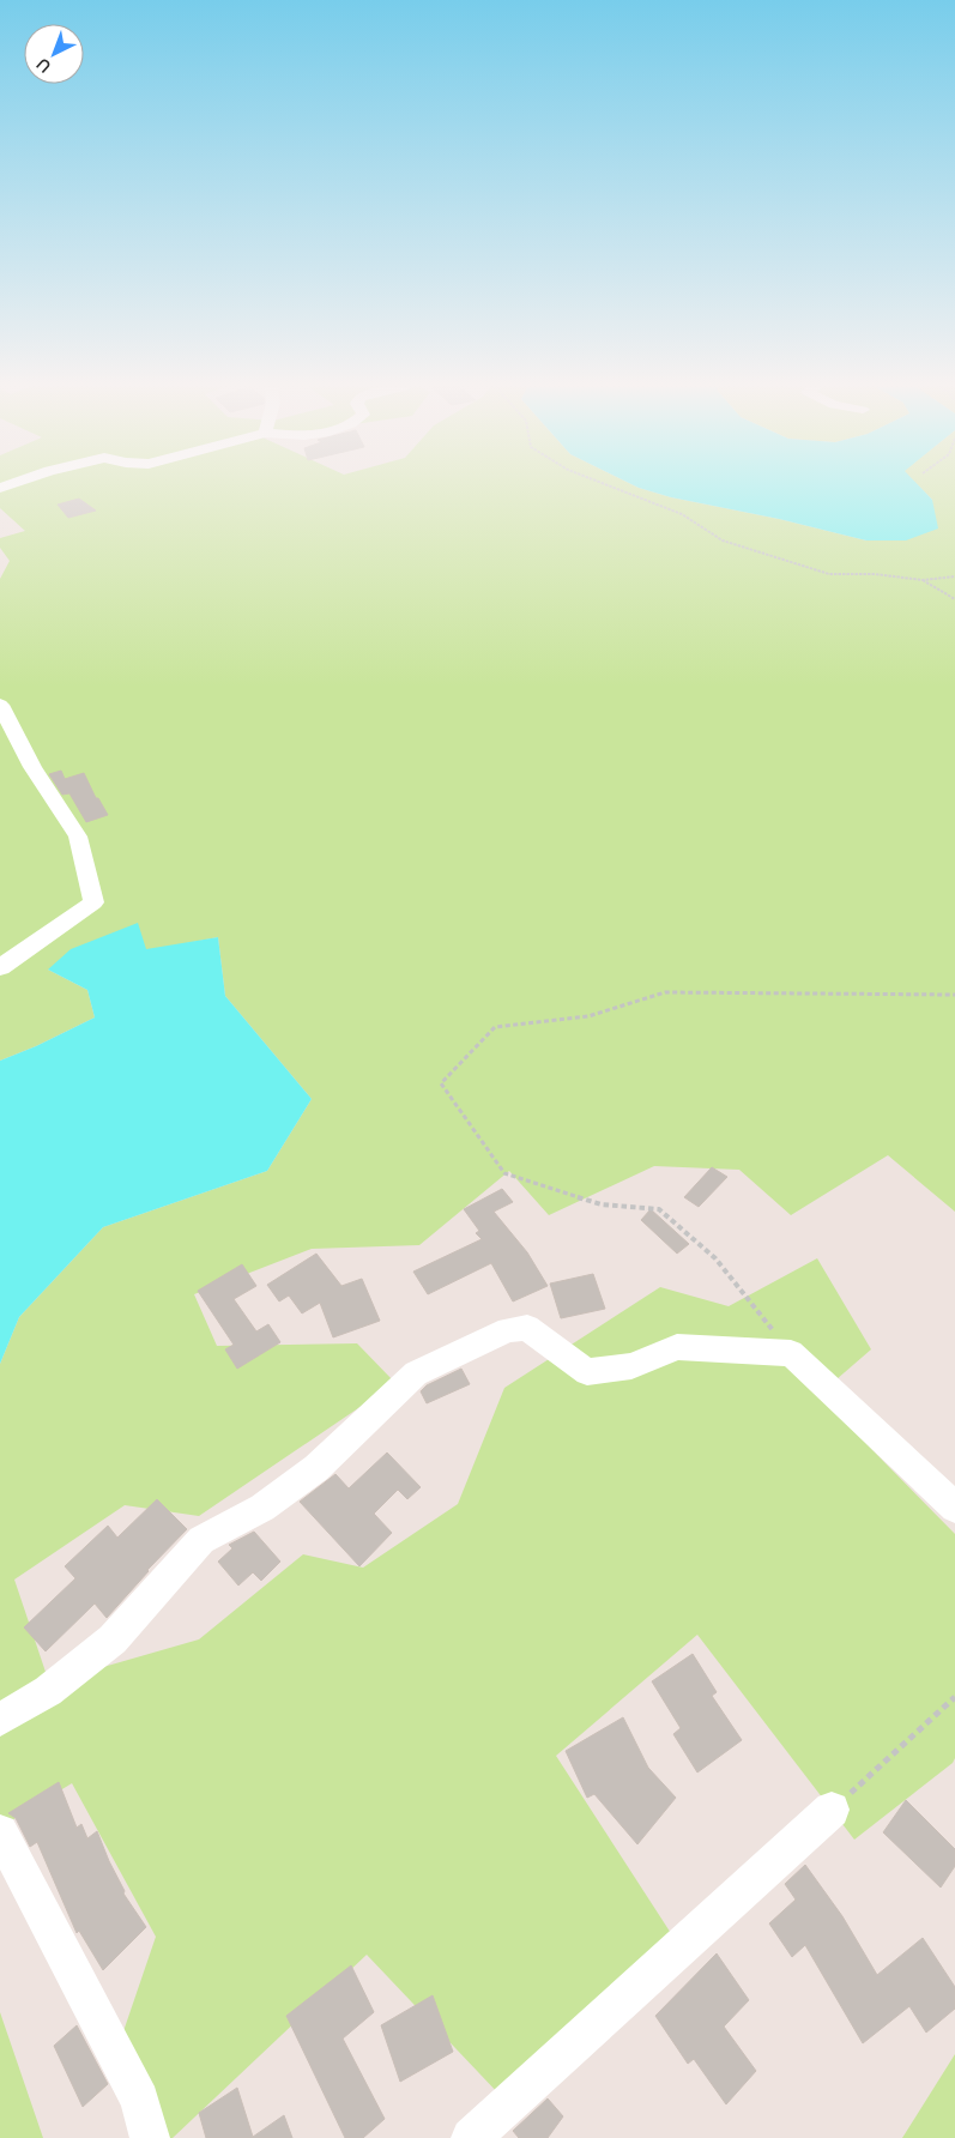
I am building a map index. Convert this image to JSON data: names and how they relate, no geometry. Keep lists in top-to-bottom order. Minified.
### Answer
{"north":"bottom left"}
